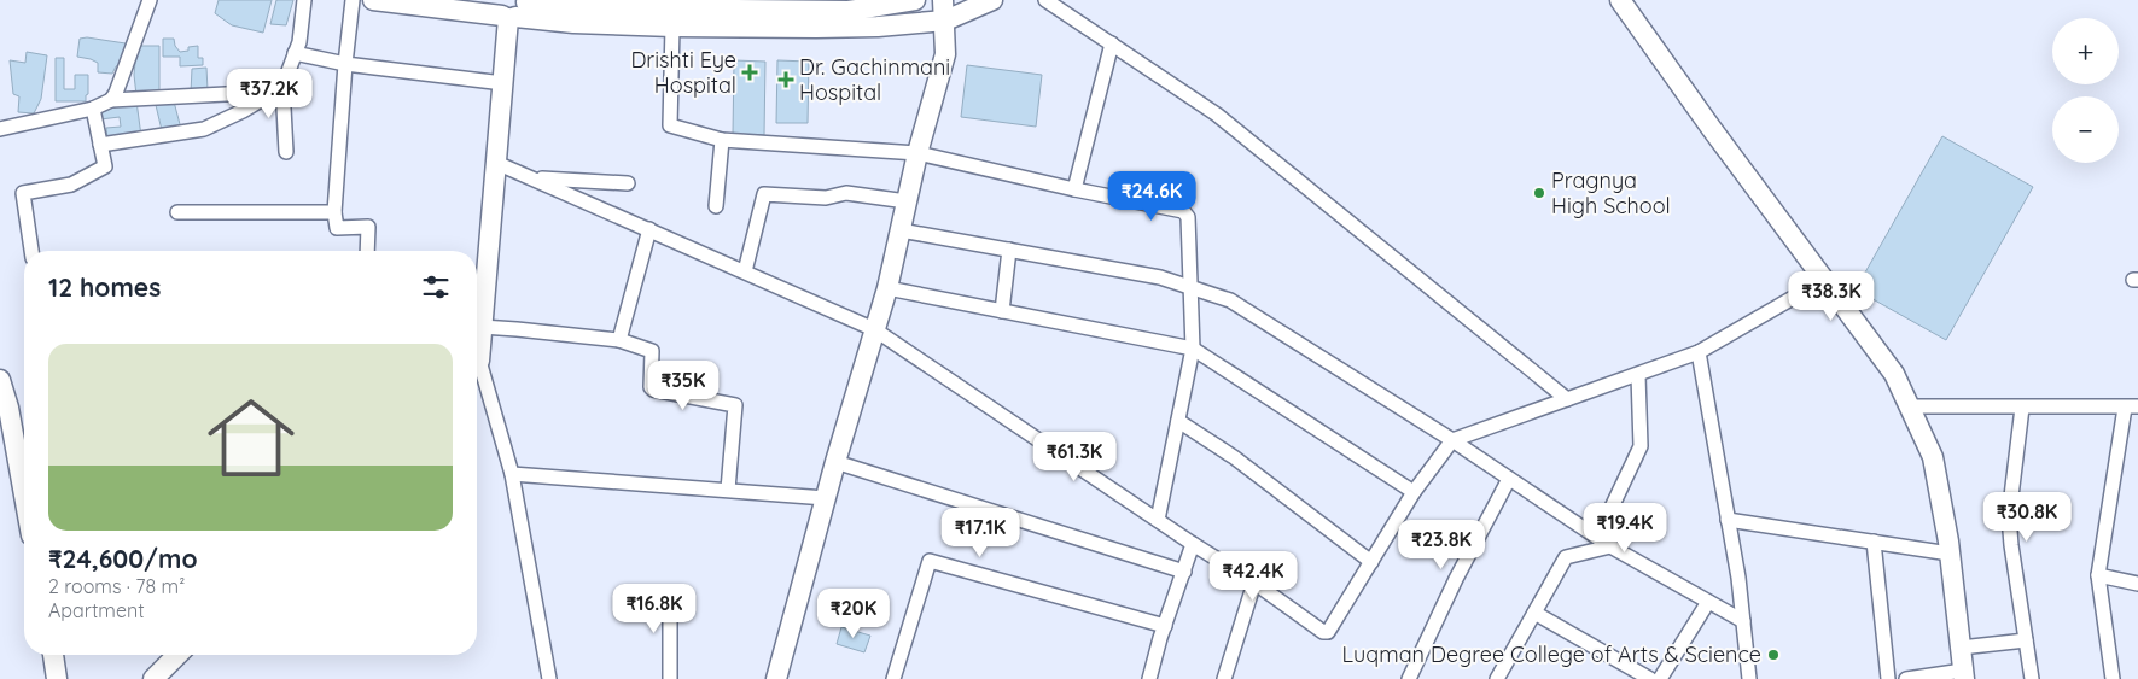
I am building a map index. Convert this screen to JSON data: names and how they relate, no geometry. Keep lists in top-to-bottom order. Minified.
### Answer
{"places":{"health":["Drishti Eye Hospital","Dr. Gachinmani Hospital"],"other":["Pragnya High School","Luqman Degree College of Arts & Science"]},"page":{"map_buttons":["+","−"],"price":["₹37.2K","₹24.6K","₹38.3K","₹35K","₹61.3K","₹30.8K","₹19.4K","₹17.1K","₹23.8K","₹42.4K","₹16.8K","₹20K"],"heading":"12 homes","list":[{"name":"₹24,600/mo","note":"2 rooms · 78 m² · Apartment"}]}}
